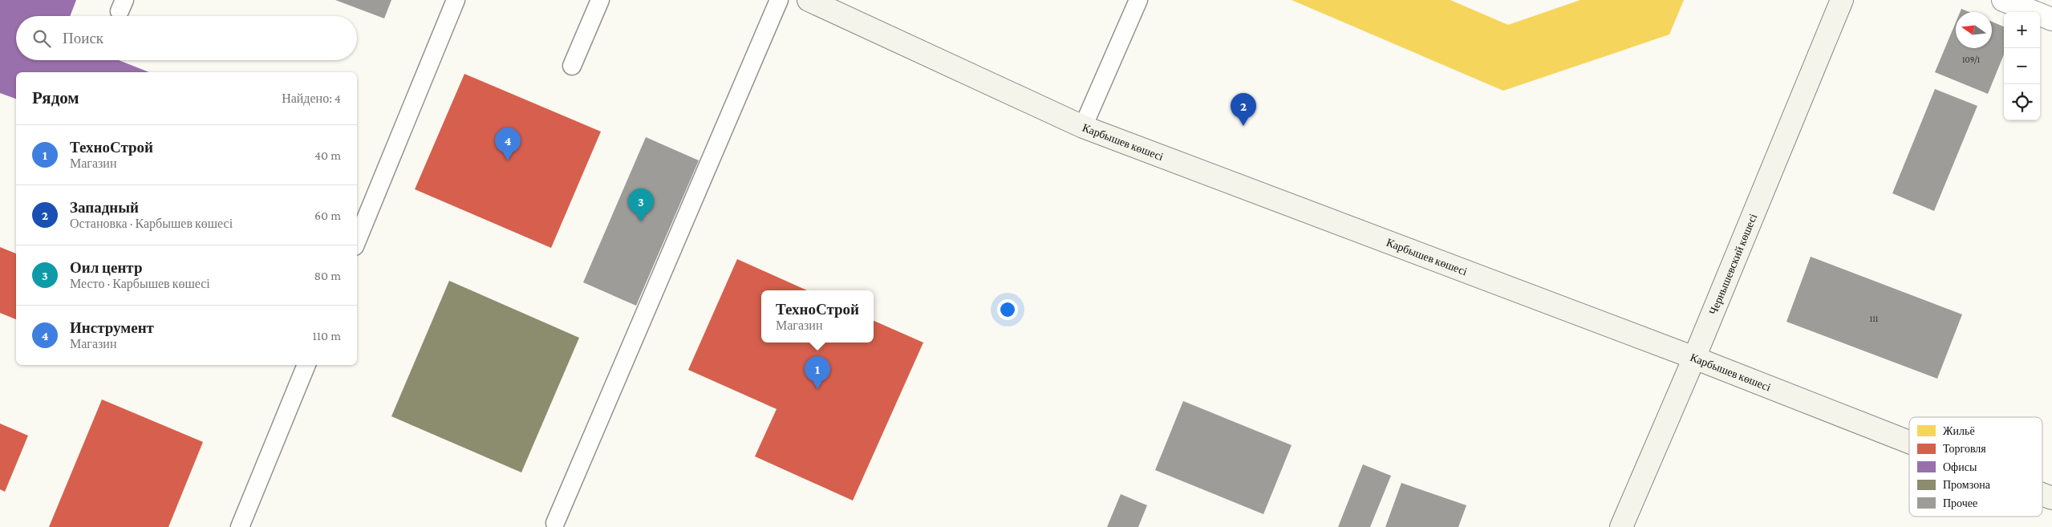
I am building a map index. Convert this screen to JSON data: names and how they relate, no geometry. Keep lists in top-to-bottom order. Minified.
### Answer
{"streets":{"main road":["Карбышев көшесі","Чернышевский көшесі"]},"crossings":[["Карбышев көшесі","Чернышевский көшесі"]],"house_numbers":["109/1","111"],"legend":["Жильё","Торговля","Офисы","Промзона","Прочее"],"north":"left","page":{"map_buttons":["+","−"],"search":"Поиск","heading":["Рядом","Найдено: 4"],"pins":["2","4","3","1"],"list":[{"mark":"1","name":"ТехноСтрой","note":"Магазин","value":"40 m"},{"mark":"2","name":"Западный","note":"Остановка · Карбышев көшесі","value":"60 m"},{"mark":"3","name":"Оил центр","note":"Место · Карбышев көшесі","value":"80 m"},{"mark":"4","name":"Инструмент","note":"Магазин","value":"110 m"}],"popup":["ТехноСтрой","Магазин"]}}
